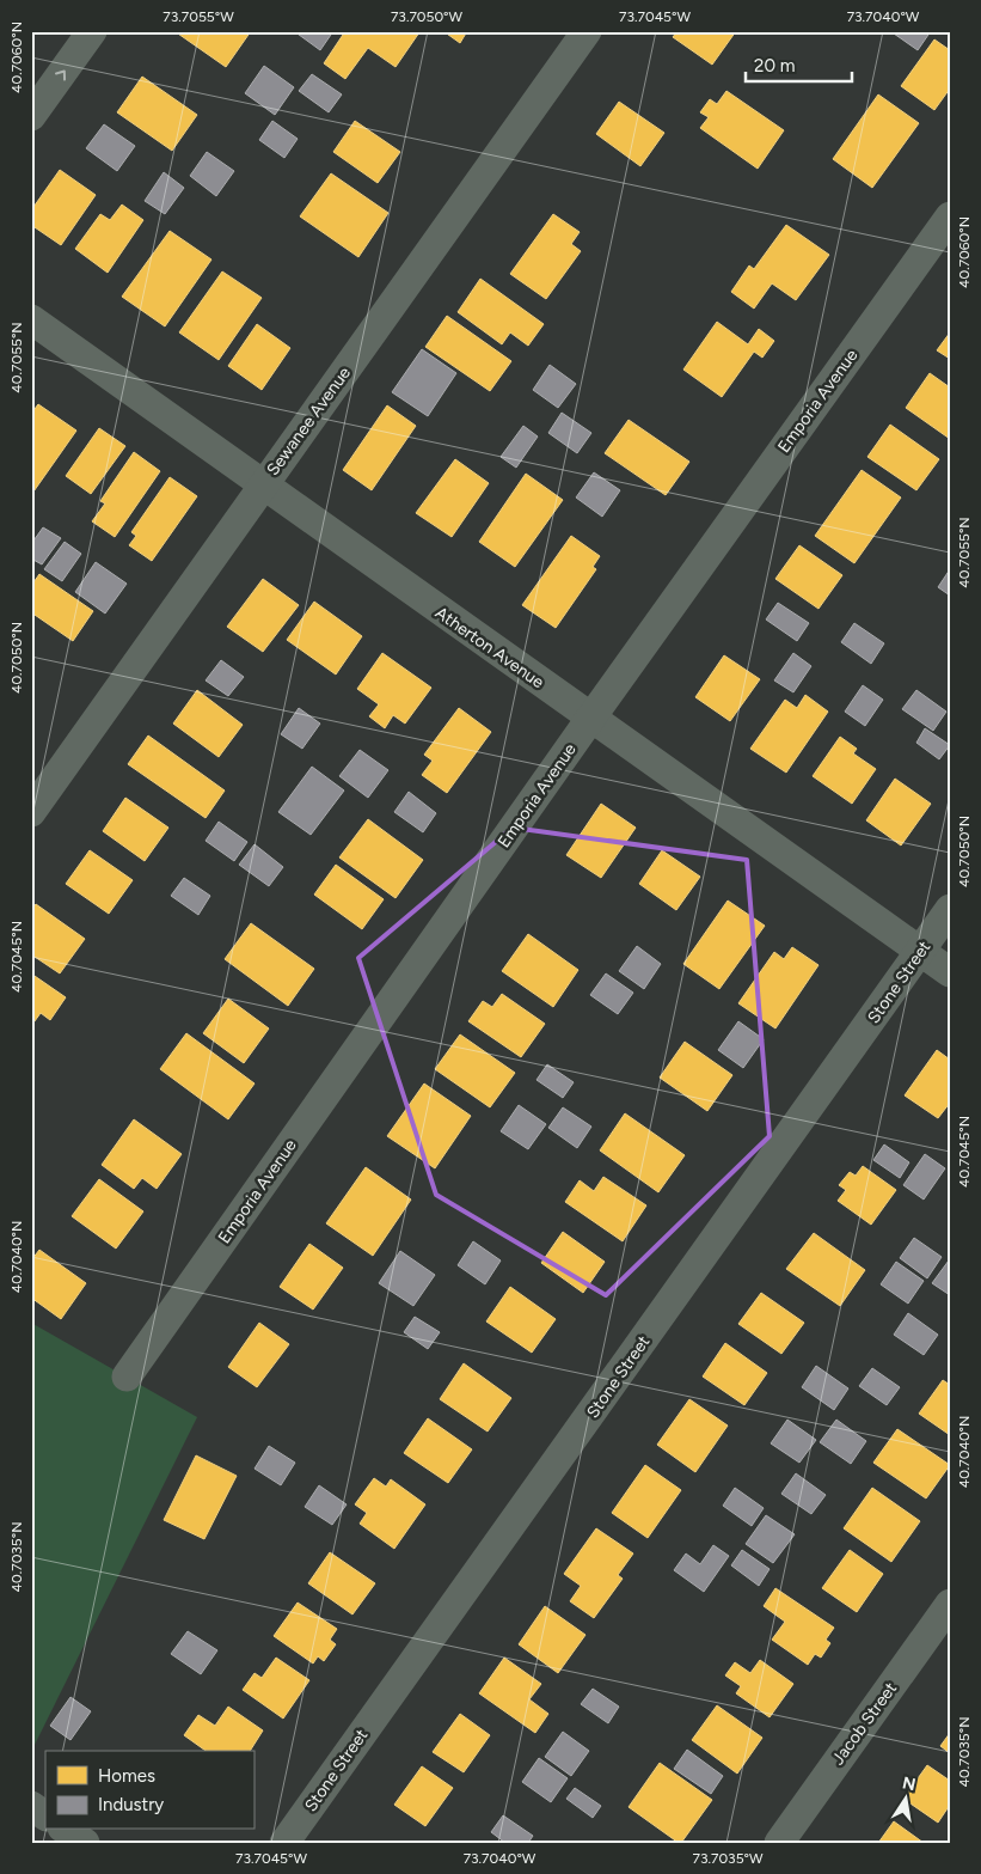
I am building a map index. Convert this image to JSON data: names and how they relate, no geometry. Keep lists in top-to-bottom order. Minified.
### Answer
{"streets":{"street":["Emporia Avenue","Sewanee Avenue","Atherton Avenue","Stone Street","Jacob Street"]},"crossings":[["Emporia Avenue","Atherton Avenue"],["Sewanee Avenue","Atherton Avenue"],["Atherton Avenue","Stone Street"]],"legend":["Homes","Industry"],"scale_bar":"20 m","north":"top","coordinates":["73.7055°W","73.7050°W","73.7045°W","73.7040°W","40.7060°N","40.7055°N","40.7050°N","40.7045°N","40.7040°N","40.7035°N","73.7035°W"]}
